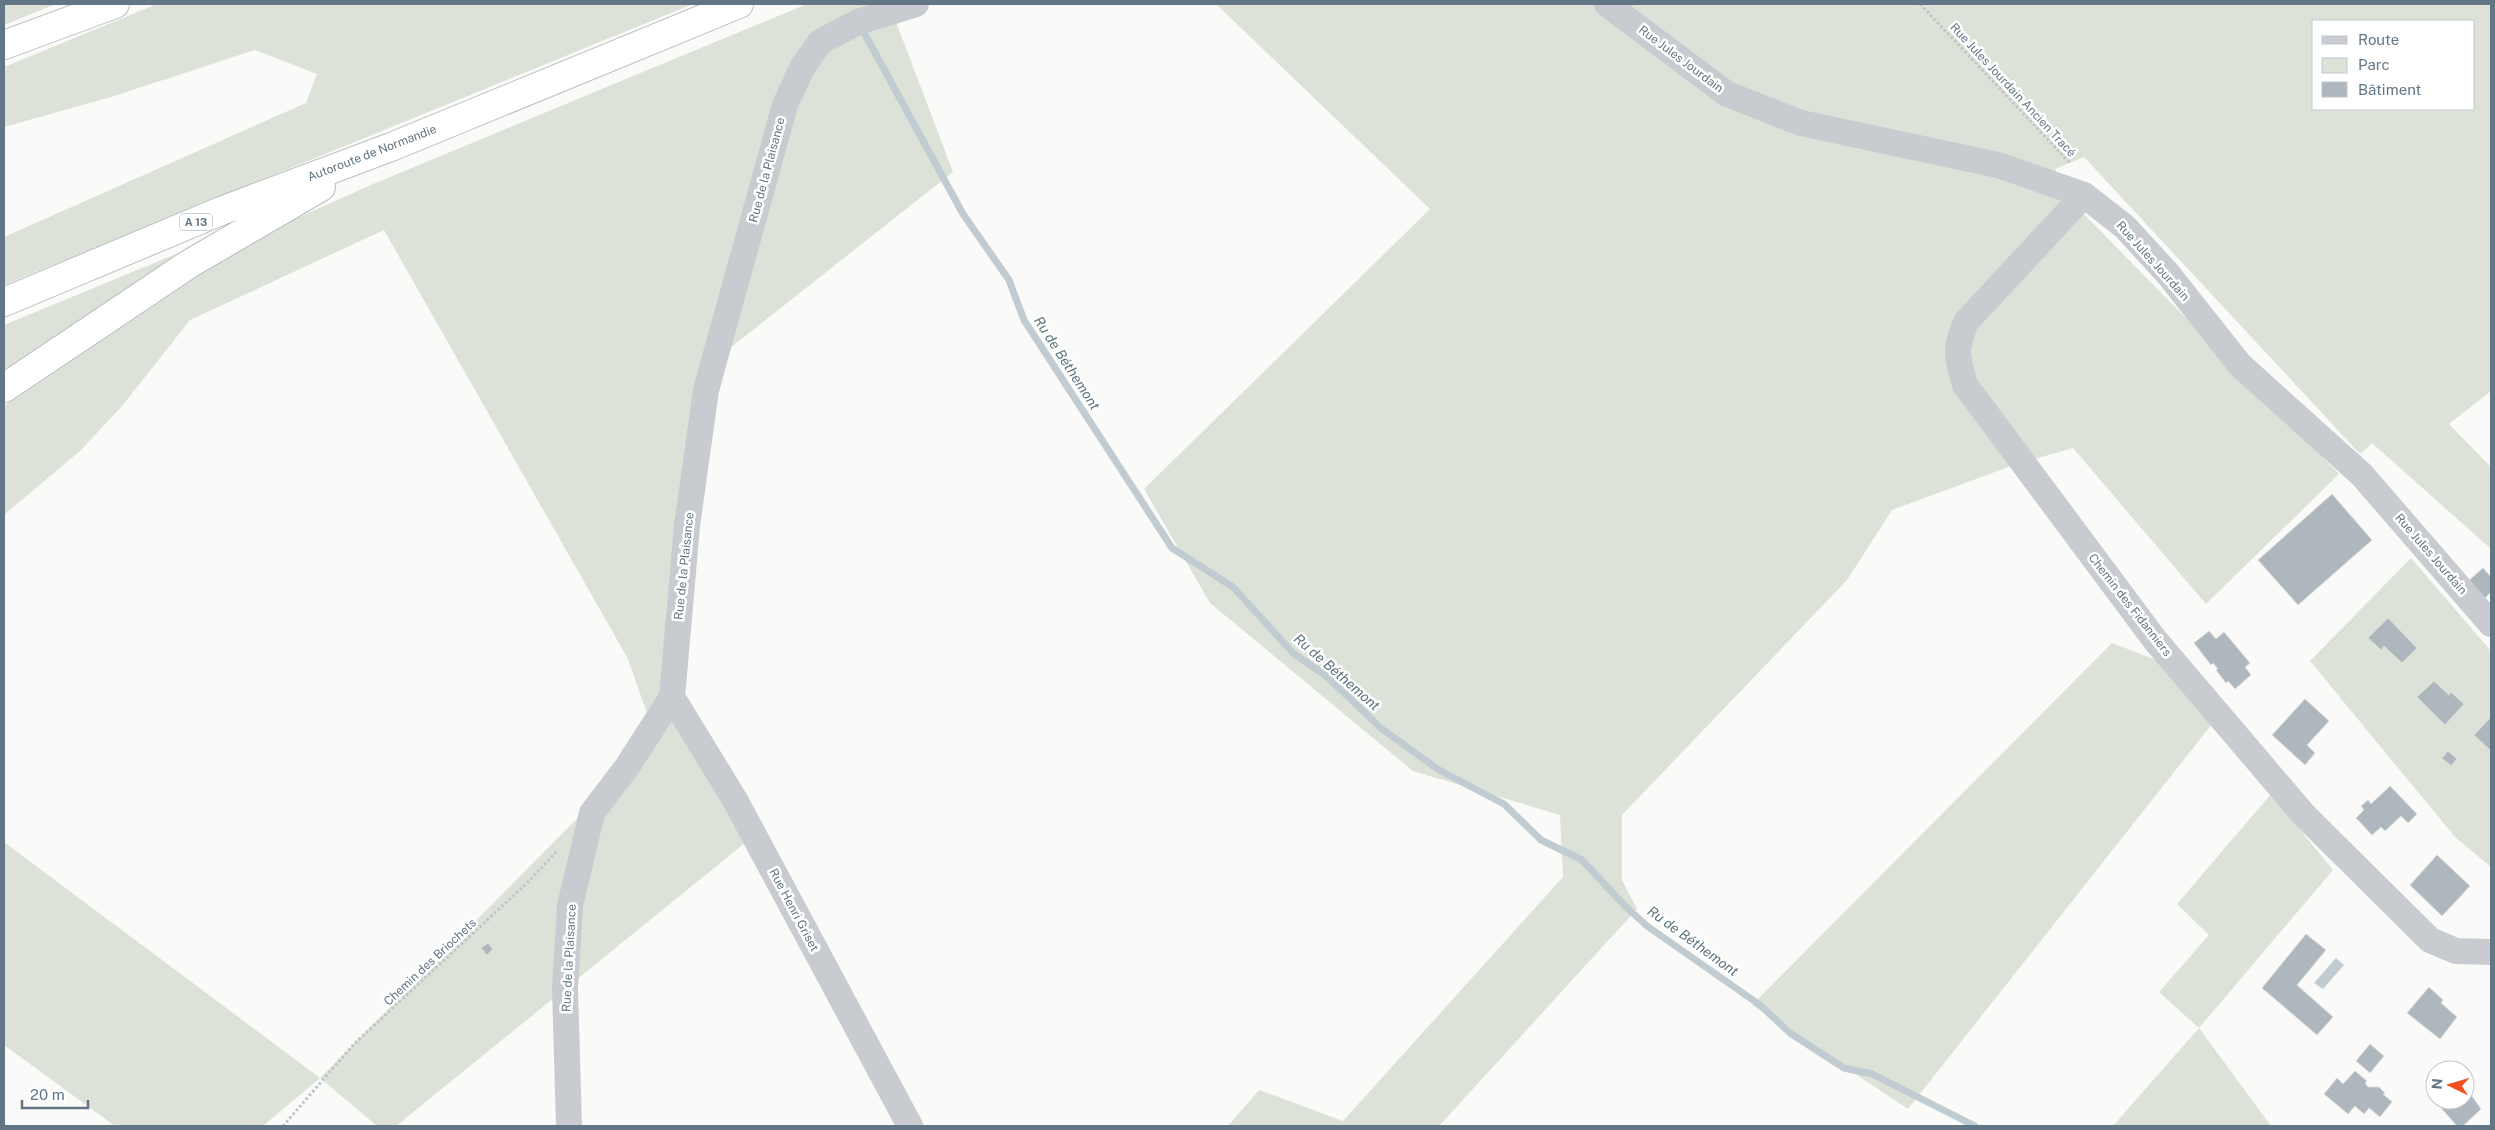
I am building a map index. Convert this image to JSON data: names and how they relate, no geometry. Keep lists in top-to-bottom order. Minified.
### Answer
{"streets":{"highway":["Autoroute de Normandie","A 13"],"street":["Rue Jules Jourdain","Rue de la Plaisance","Chemin des Fidanniers","Rue Henri Griset"],"path":["Rue Jules Jourdain Ancien Tracé","Chemin des Briochets"]},"crossings":[["Rue Jules Jourdain","Rue Jules Jourdain Ancien Tracé"],["Rue Jules Jourdain","Chemin des Fidanniers"],["Rue Jules Jourdain Ancien Tracé","Chemin des Fidanniers"],["Rue de la Plaisance","Rue Henri Griset"]],"water":["Ru de Béthemont"],"legend":["Route","Parc","Bâtiment"],"scale_bar":"20 m","north":"left"}
